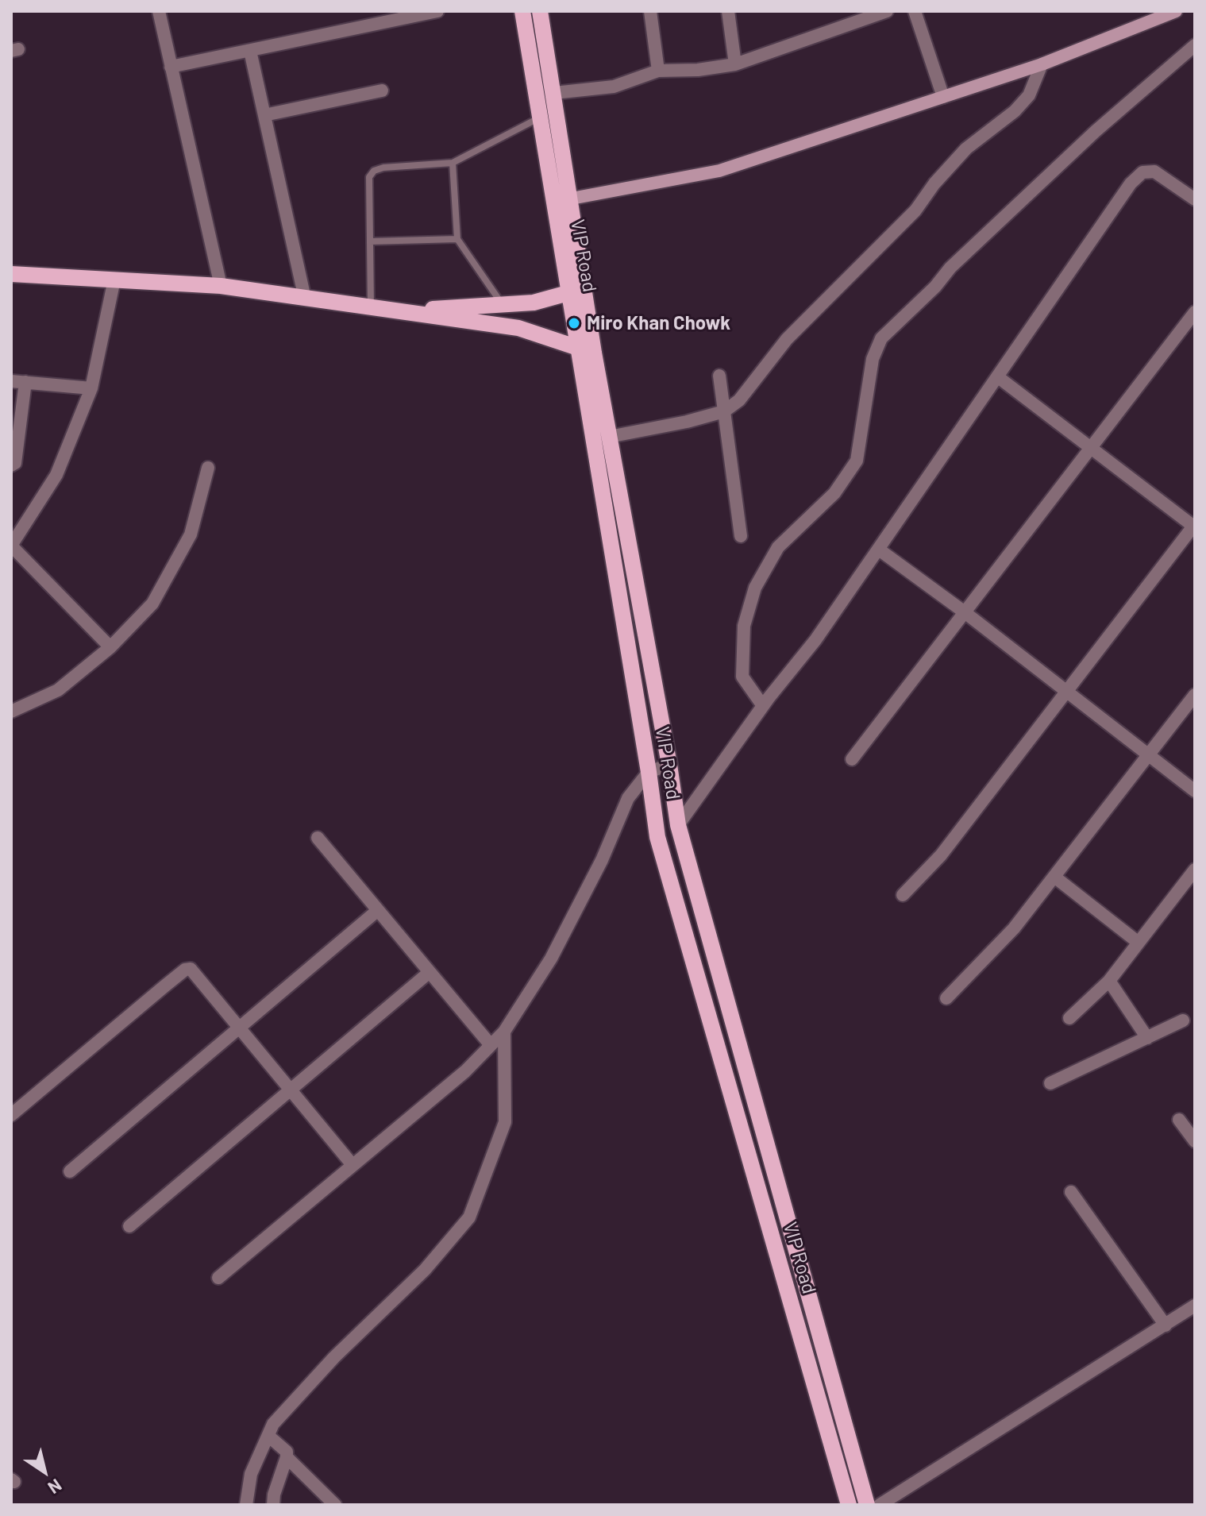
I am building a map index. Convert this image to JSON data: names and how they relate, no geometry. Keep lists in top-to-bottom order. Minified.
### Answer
{"streets":{"main road":["VIP Road"]},"places":["Miro Khan Chowk"],"north":"bottom right"}
